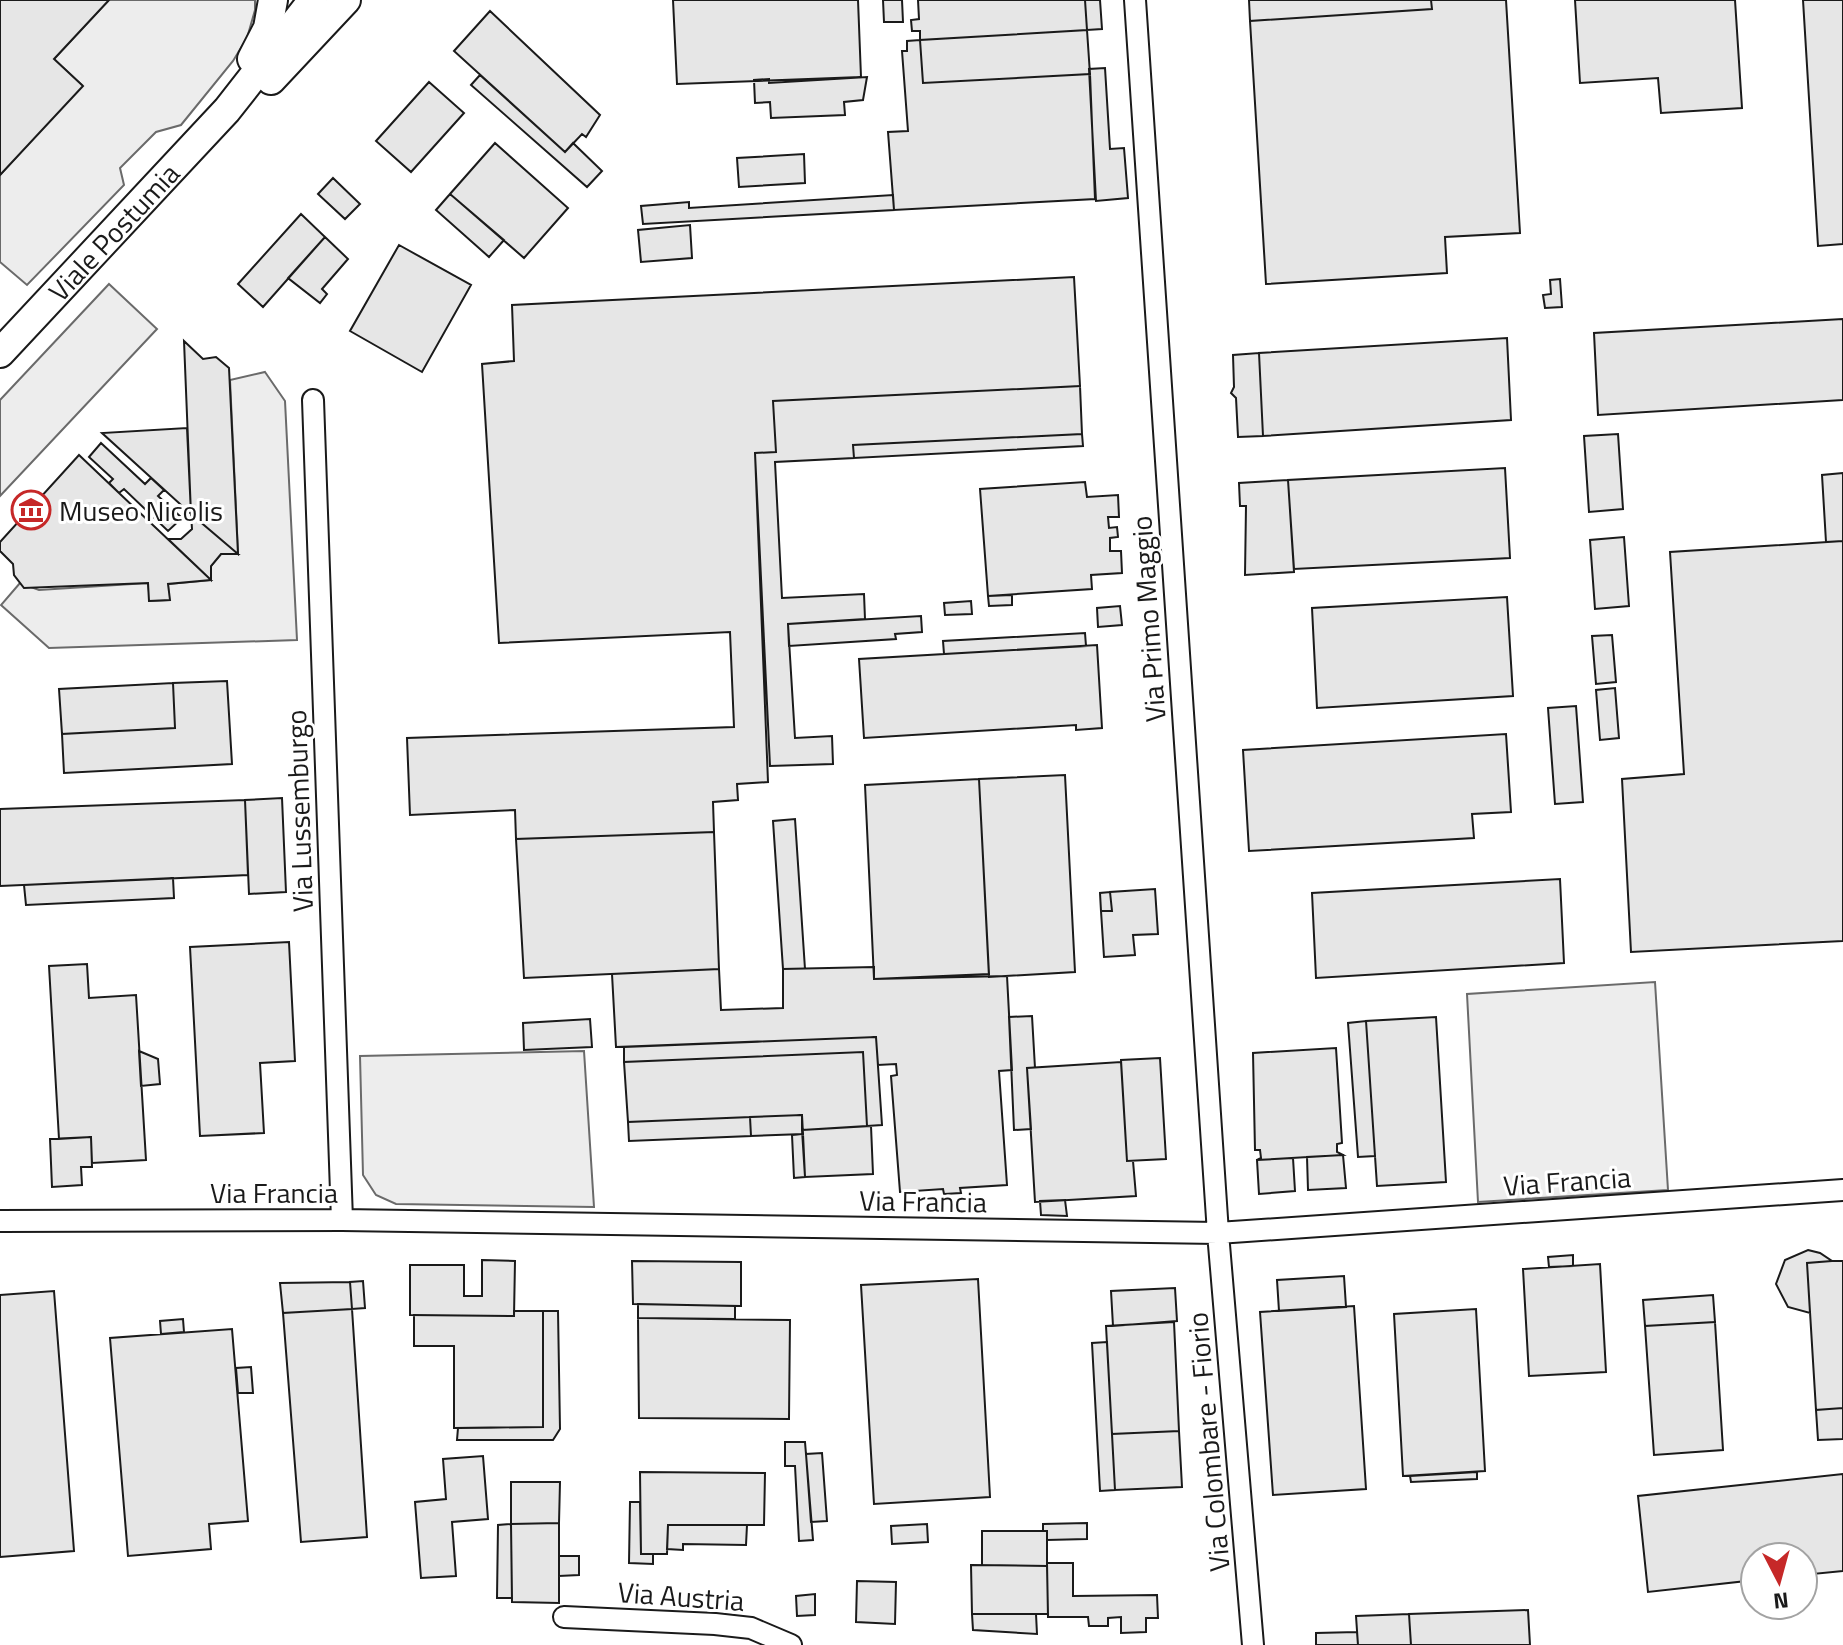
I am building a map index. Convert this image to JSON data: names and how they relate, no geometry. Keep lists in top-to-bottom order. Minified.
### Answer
{"streets":{"main road":["Viale Postumia"],"street":["Via Primo Maggio","Via Lussemburgo","Via Francia","Via Colombare - Fiorio","Via Austria"]},"crossings":[["Via Primo Maggio","Via Francia"],["Via Primo Maggio","Via Colombare - Fiorio"],["Via Lussemburgo","Via Francia"],["Via Francia","Via Colombare - Fiorio"]],"places":{"museum":["Museo Nicolis"]},"north":"bottom"}
